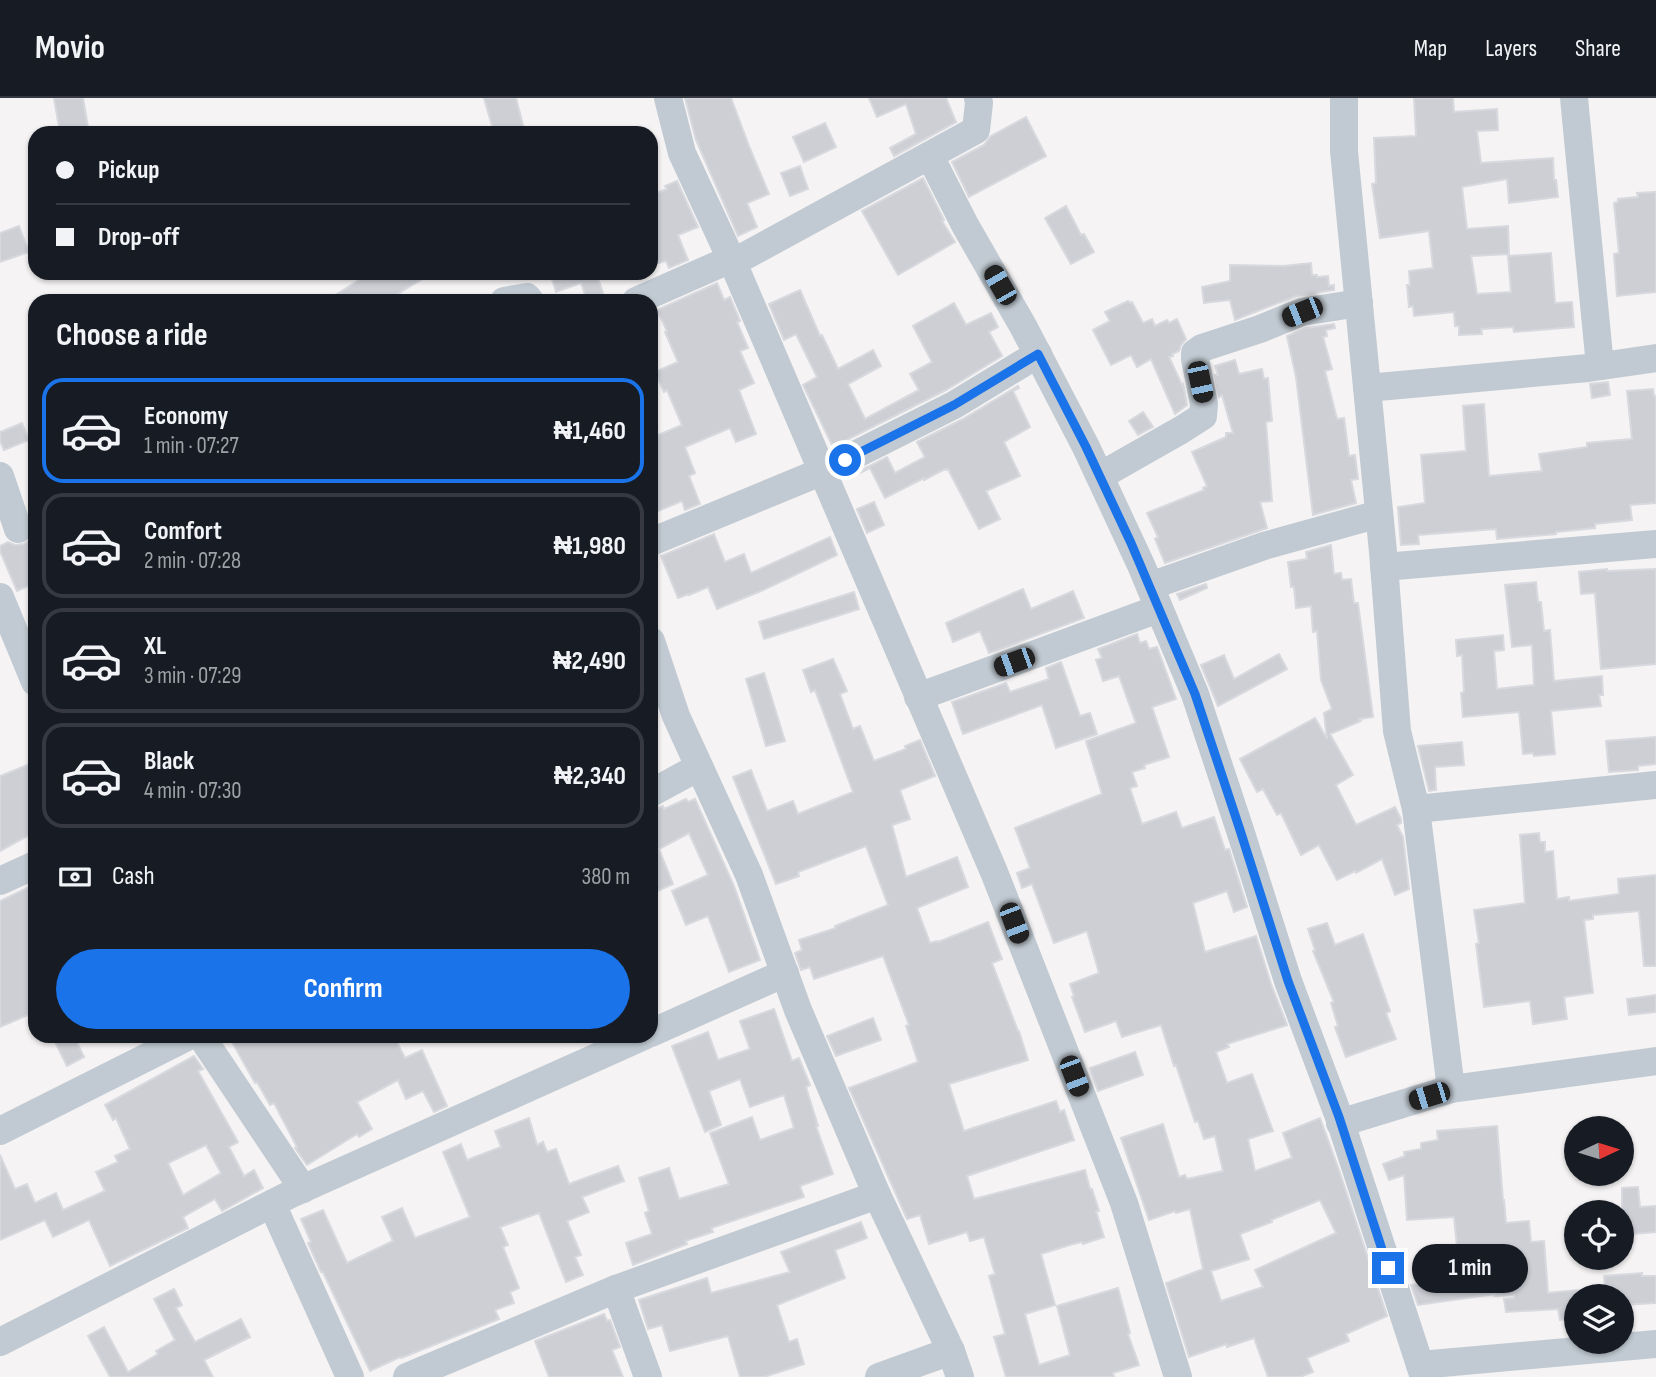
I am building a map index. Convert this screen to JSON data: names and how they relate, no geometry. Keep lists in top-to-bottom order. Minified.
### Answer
{"north":"right","page":{"header":"Movio","nav":["Map","Layers","Share"],"banner":["Pickup","Drop-off"],"heading":"Choose a ride","list":[{"name":"Economy","note":"1 min · 07:27","value":"₦1,460"},{"name":"Comfort","note":"2 min · 07:28","value":"₦1,980"},{"name":"XL","note":"3 min · 07:29","value":"₦2,490"},{"name":"Black","note":"4 min · 07:30","value":"₦2,340"}],"pay":["Cash","380 m"],"buttons":"Confirm","bubble":"1 min"}}
